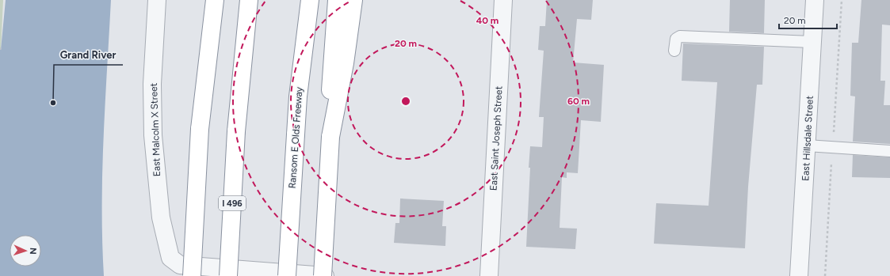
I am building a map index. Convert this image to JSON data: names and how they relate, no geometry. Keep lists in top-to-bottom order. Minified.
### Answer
{"streets":{"highway":["Ransom E Olds Freeway","I 496"],"street":["East Malcolm X Street","East Saint Joseph Street","East Hillsdale Street"]},"crossings":[["East Malcolm X Street","I 496"]],"places":["Grand River"],"scale_bar":"20 m","north":"right","rings":["40 m","20 m","60 m"]}
